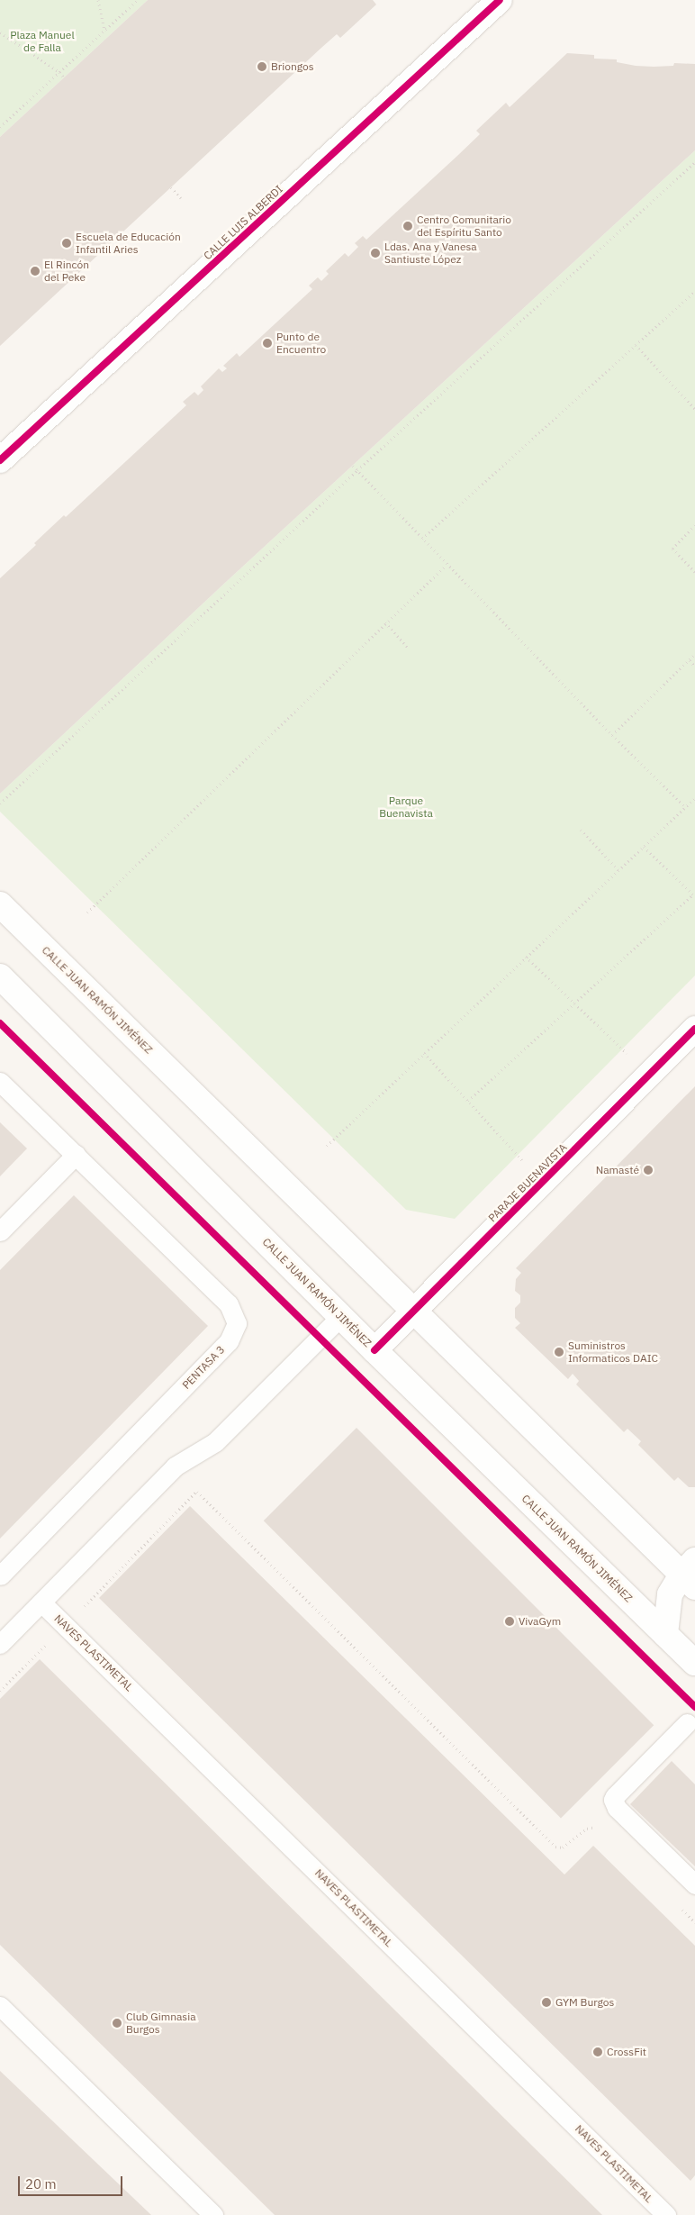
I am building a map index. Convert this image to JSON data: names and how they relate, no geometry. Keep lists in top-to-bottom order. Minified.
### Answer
{"streets":{"main road":["CALLE LUIS ALBERDI","CALLE JUAN RAMÓN JIMÉNEZ","PARAJE BUENAVISTA"],"lane":["PENTASA 3","NAVES PLASTIMETAL"]},"crossings":[["CALLE JUAN RAMÓN JIMÉNEZ","PARAJE BUENAVISTA"]],"parks":["Plaza Manuel de Falla","Parque Buenavista"],"places":["Briongos","Centro Comunitario del Espíritu Santo","Escuela de Educación Infantil Aries","Ldas. Ana y Vanesa Santiuste López","El Rincón del Peke","Punto de Encuentro","Namasté","Suministros Informaticos DAIC","VivaGym","GYM Burgos","Club Gimnasia Burgos","CrossFit"],"scale_bar":"20 m"}
